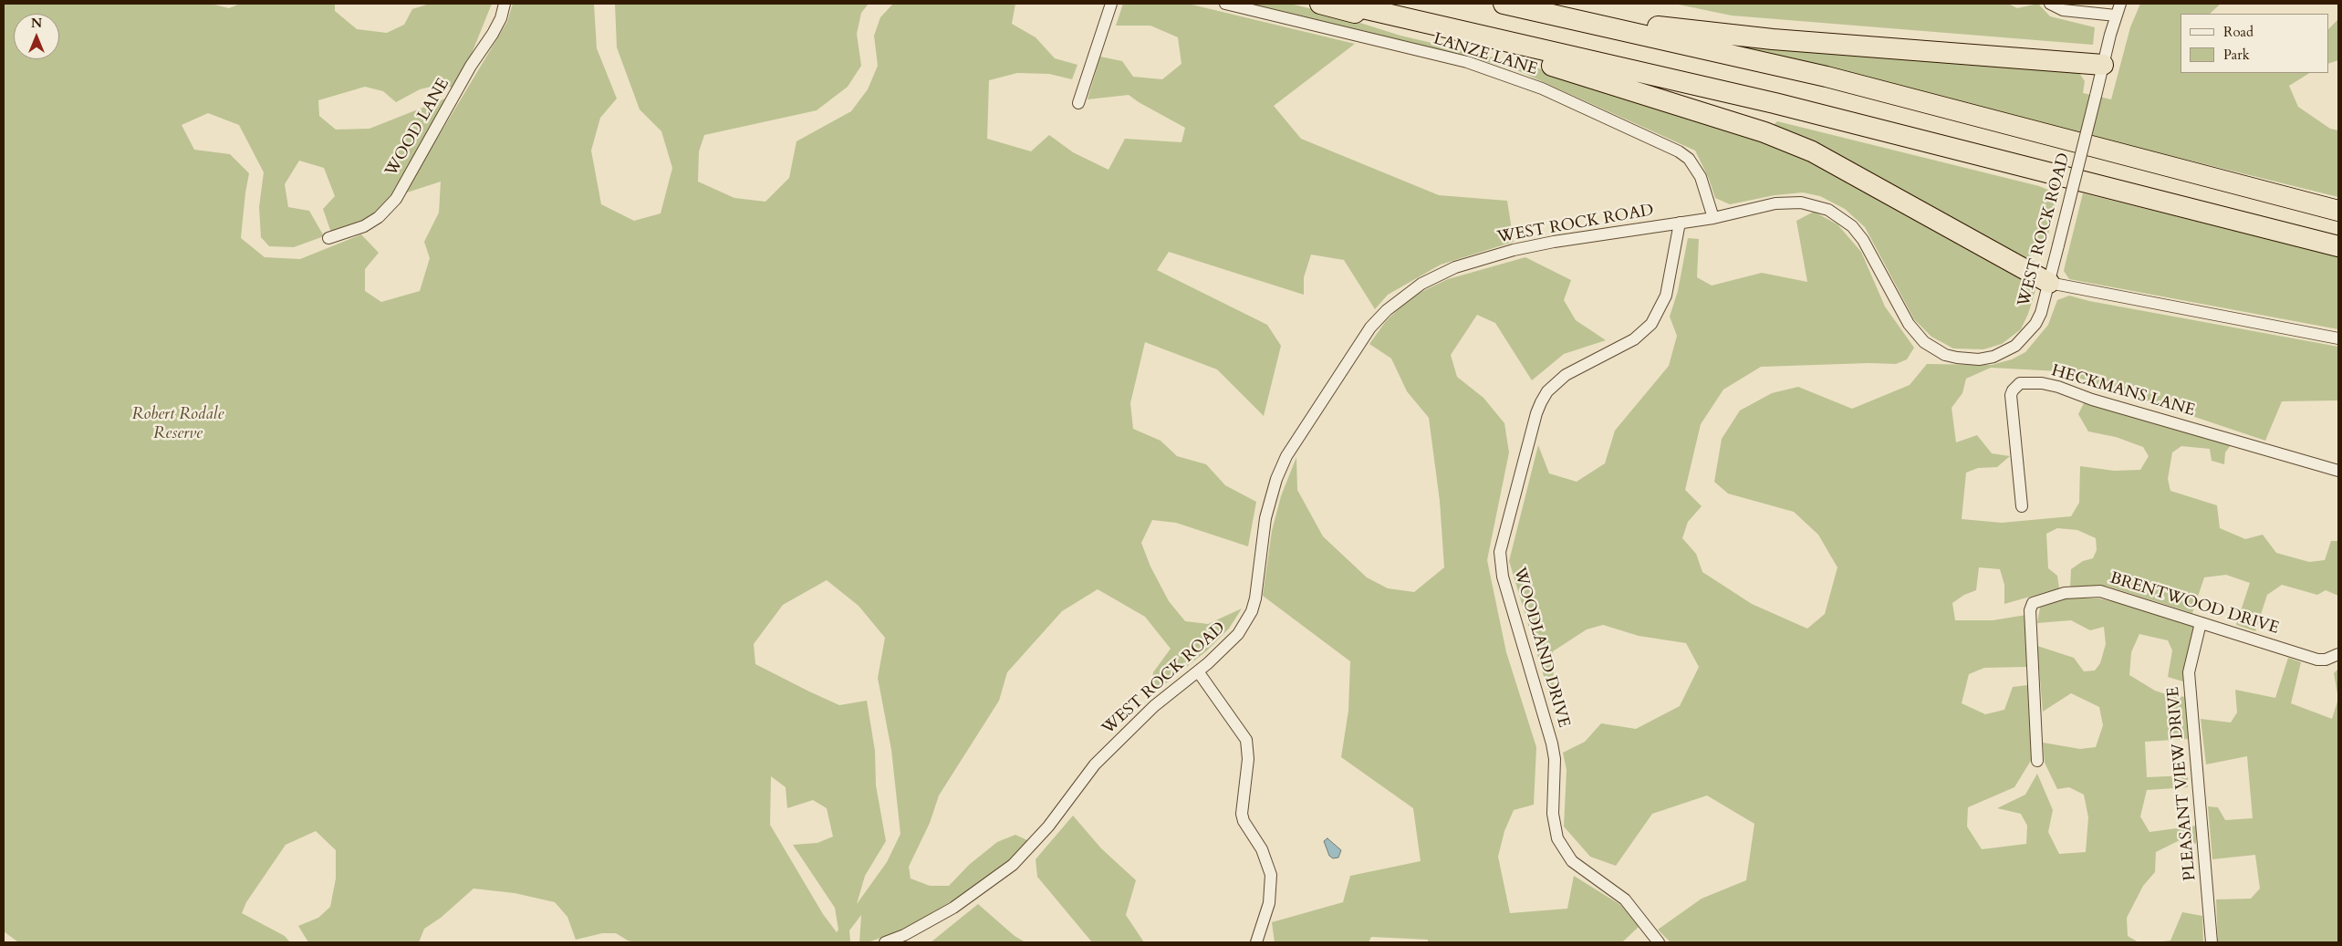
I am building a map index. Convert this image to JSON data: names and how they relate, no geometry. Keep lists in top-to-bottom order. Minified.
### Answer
{"streets":{"street":["LANZE LANE","WOOD LANE","WEST ROCK ROAD","HECKMANS LANE","BRENTWOOD DRIVE","WOODLAND DRIVE","PLEASANT VIEW DRIVE"]},"crossings":[["LANZE LANE","WEST ROCK ROAD"],["WEST ROCK ROAD","WOODLAND DRIVE"],["BRENTWOOD DRIVE","PLEASANT VIEW DRIVE"]],"parks":["Robert Rodale Reserve"],"legend":["Road","Park"],"north":"top"}
